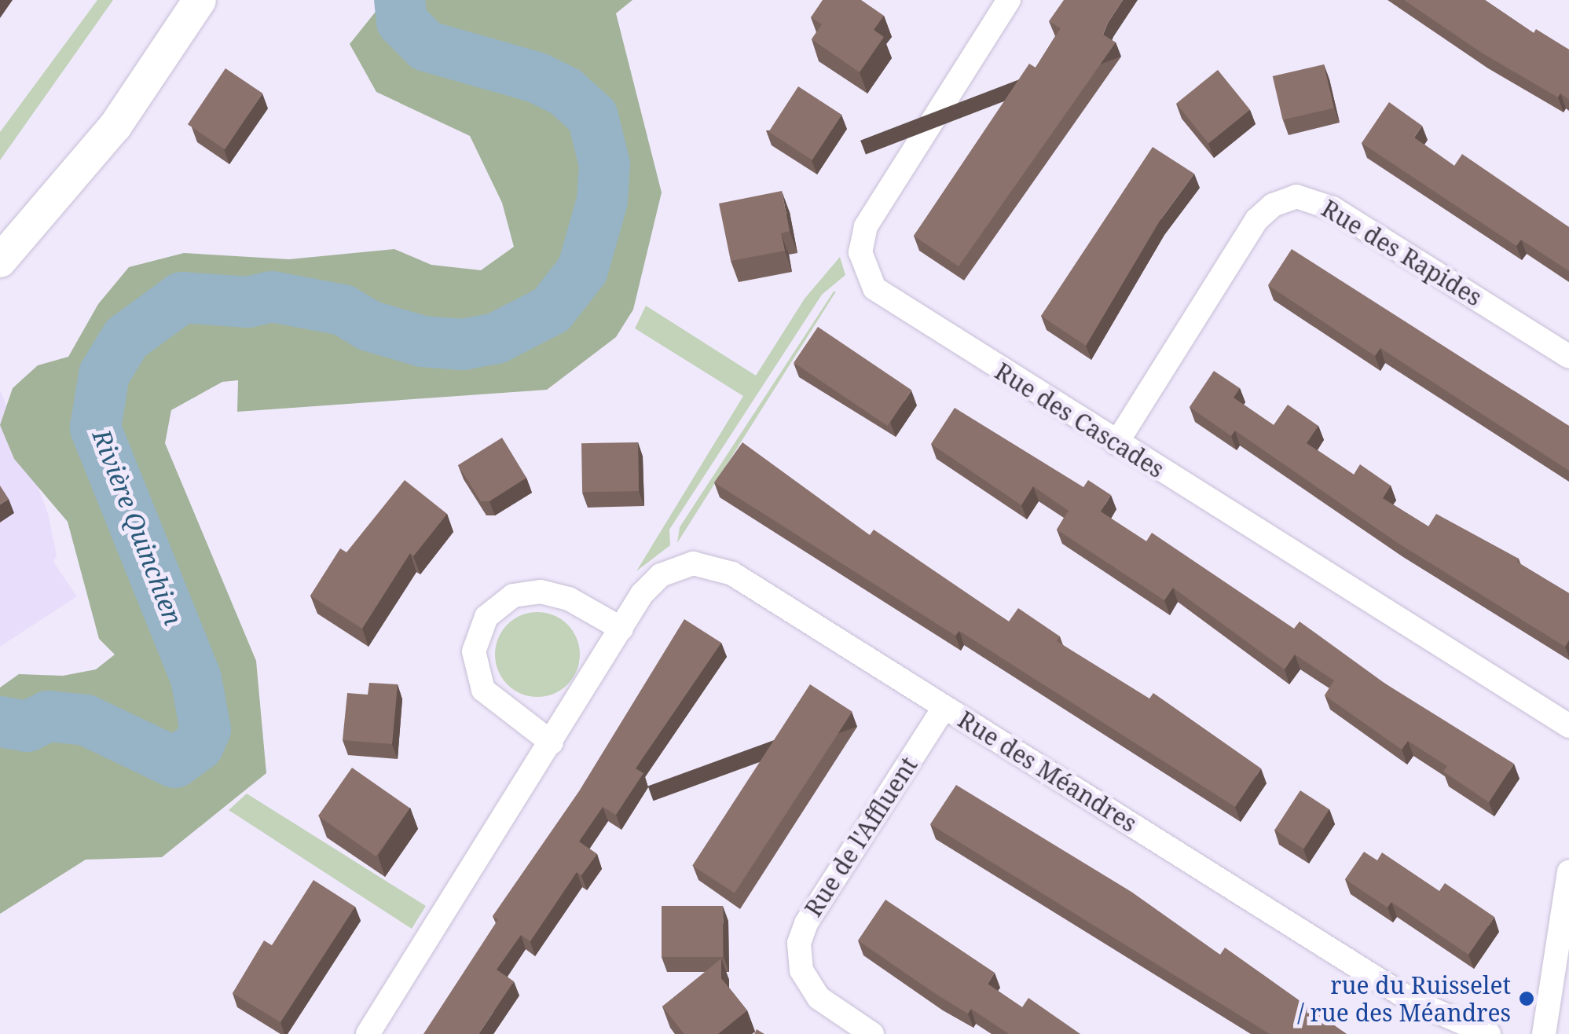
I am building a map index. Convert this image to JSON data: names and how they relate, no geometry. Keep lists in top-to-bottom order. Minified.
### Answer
{"streets":{"street":["Rue des Rapides","Rue des Cascades","Rue des Méandres","Rue de l'Affluent"]},"crossings":[["Rue des Rapides","Rue des Cascades"],["Rue des Méandres","Rue de l'Affluent"]],"water":["Rivière Quinchien"],"places":["rue du Ruisselet / rue des Méandres"]}
